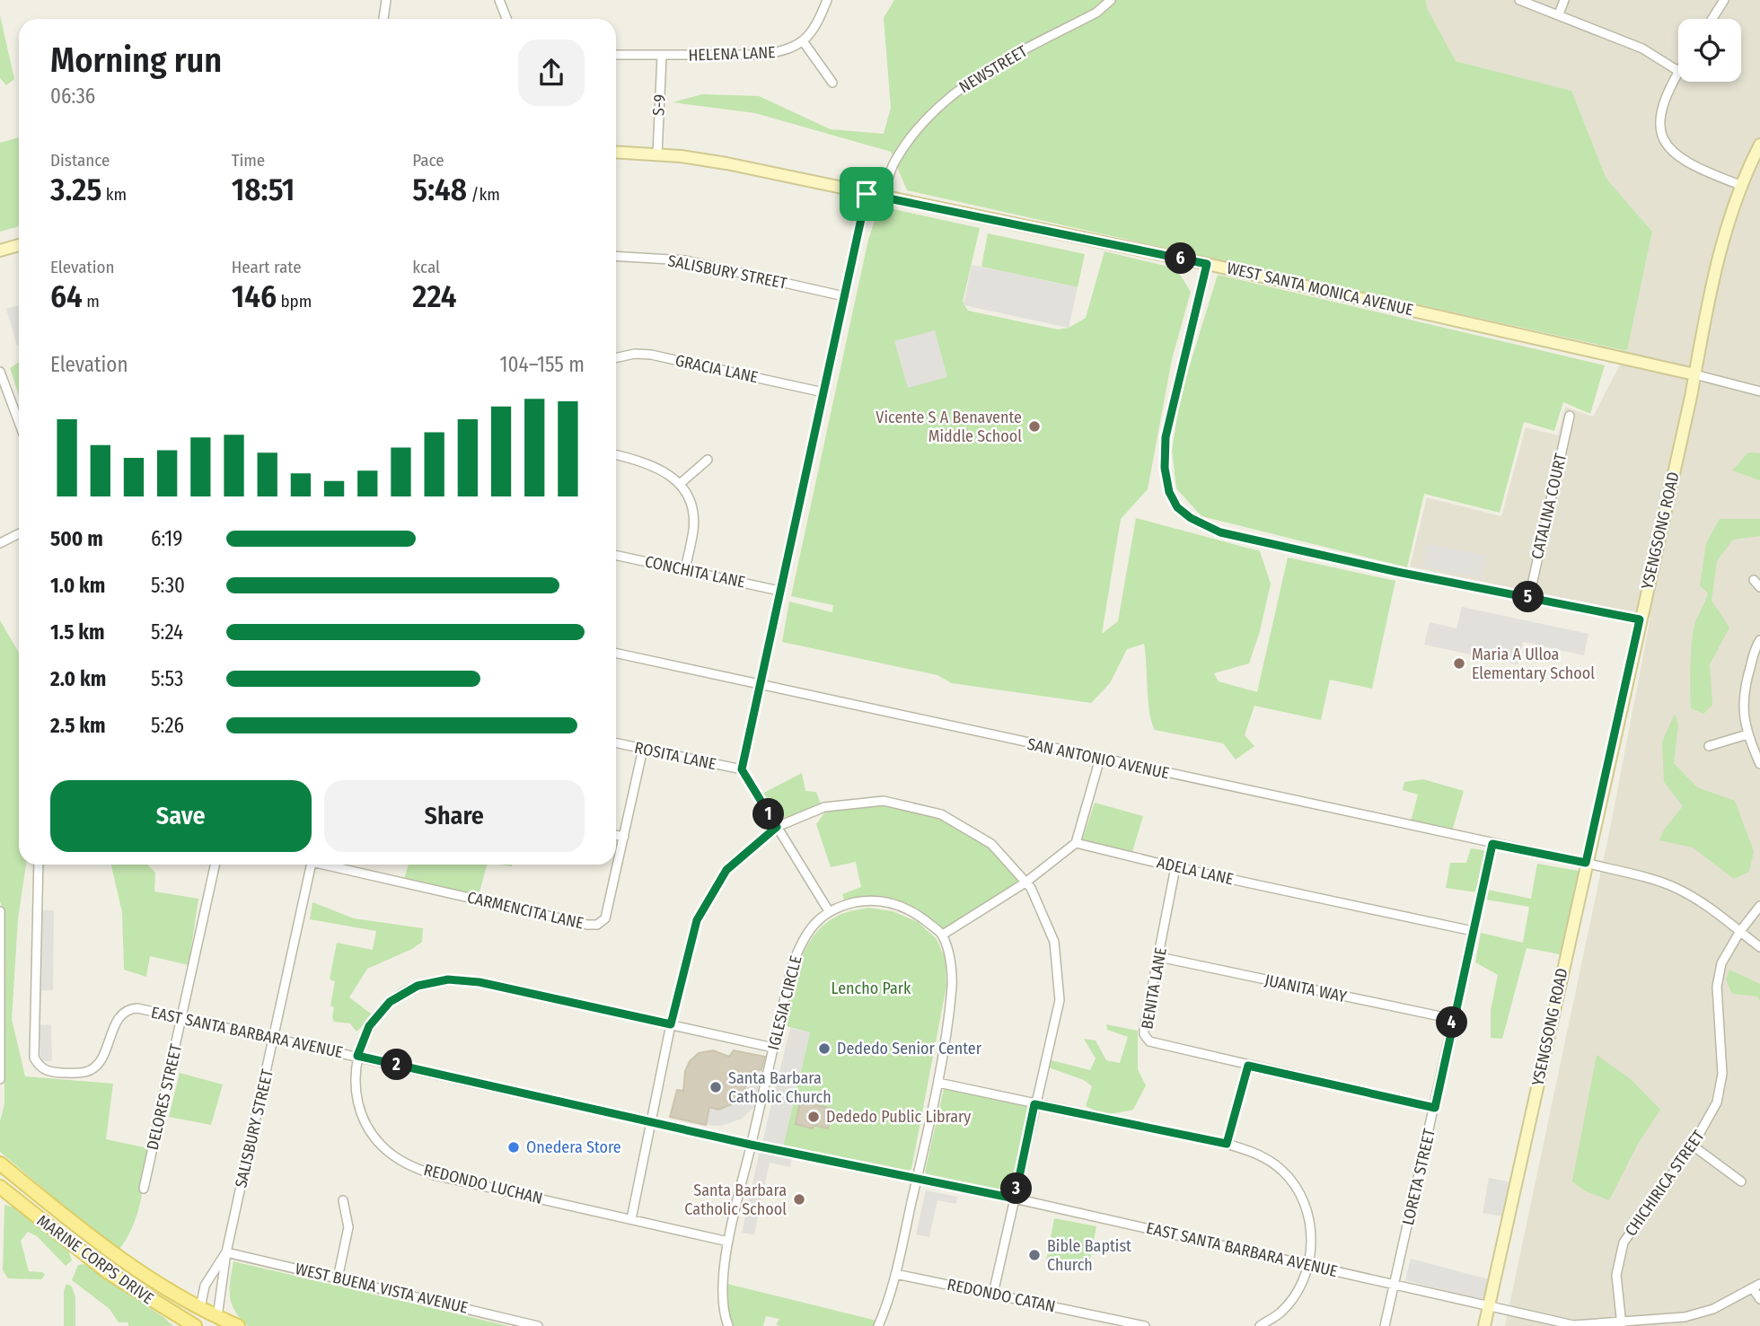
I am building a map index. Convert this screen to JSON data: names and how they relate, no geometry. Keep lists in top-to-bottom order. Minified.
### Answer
{"streets":{"main road":["WEST SANTA MONICA AVENUE","YSENGSONG ROAD","MARINE CORPS DRIVE"],"street":["HELENA LANE","NEWSTREET","S-9","SALISBURY STREET","GRACIA LANE","CATALINA COURT","CONCHITA LANE","ROSITA LANE","SAN ANTONIO AVENUE","ADELA LANE","CARMENCITA LANE","BENITA LANE","JUANITA WAY","IGLESIA CIRCLE","EAST SANTA BARBARA AVENUE","DELORES STREET","LORETA STREET","CHICHIRICA STREET","REDONDO LUCHAN","WEST BUENA VISTA AVENUE","REDONDO CATAN"]},"crossings":[["HELENA LANE","S-9"],["NEWSTREET","WEST SANTA MONICA AVENUE"],["S-9","WEST SANTA MONICA AVENUE"],["SALISBURY STREET","EAST SANTA BARBARA AVENUE"],["SALISBURY STREET","WEST BUENA VISTA AVENUE"],["WEST SANTA MONICA AVENUE","YSENGSONG ROAD"],["YSENGSONG ROAD","SAN ANTONIO AVENUE"],["YSENGSONG ROAD","EAST SANTA BARBARA AVENUE"],["ROSITA LANE","CARMENCITA LANE"],["SAN ANTONIO AVENUE","LORETA STREET"],["SAN ANTONIO AVENUE","CHICHIRICA STREET"],["ADELA LANE","BENITA LANE"],["ADELA LANE","LORETA STREET"],["BENITA LANE","JUANITA WAY"],["BENITA LANE","LORETA STREET"],["JUANITA WAY","LORETA STREET"],["IGLESIA CIRCLE","EAST SANTA BARBARA AVENUE"],["IGLESIA CIRCLE","REDONDO LUCHAN"],["EAST SANTA BARBARA AVENUE","DELORES STREET"],["EAST SANTA BARBARA AVENUE","LORETA STREET"],["EAST SANTA BARBARA AVENUE","CHICHIRICA STREET"],["EAST SANTA BARBARA AVENUE","REDONDO LUCHAN"]],"parks":["Lencho Park"],"places":["Vicente S A Benavente Middle School","Maria A Ulloa Elementary School","Dededo Senior Center","Santa Barbara Catholic Church","Dededo Public Library","Onedera Store","Santa Barbara Catholic School","Bible Baptist Church"],"page":{"heading":["Morning run","06:36"],"stats":[["Distance","3.25 km"],["Time","18:51"],["Pace","5:48 /km"],["Elevation","64 m"],["Heart rate","146 bpm"],["kcal","224"]],"pins":["6","5","1","4","2","3"],"chart":["Elevation","104–155 m"],"list":[{"name":"500 m","note":"6:19"},{"name":"1.0 km","note":"5:30"},{"name":"1.5 km","note":"5:24"},{"name":"2.0 km","note":"5:53"},{"name":"2.5 km","note":"5:26"}],"buttons":["Save","Share"]}}
